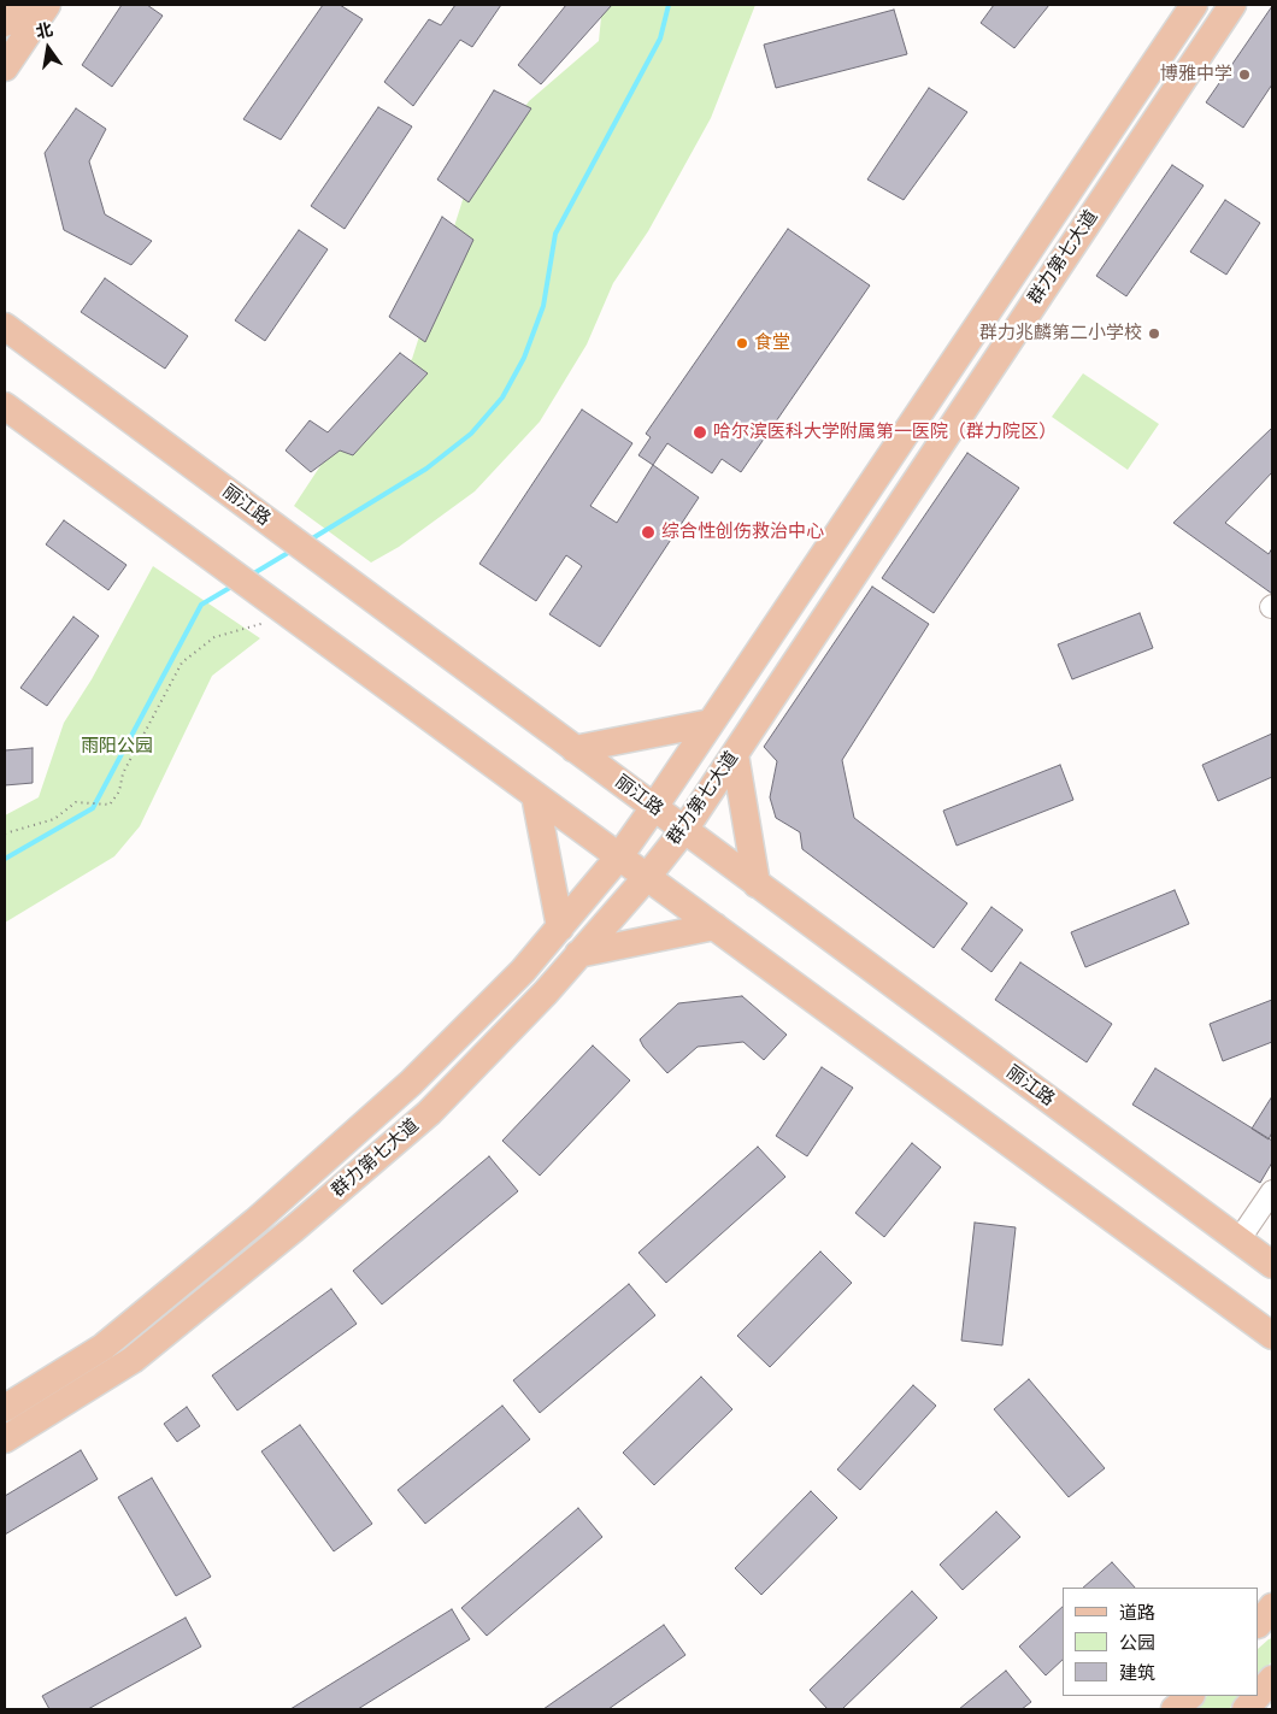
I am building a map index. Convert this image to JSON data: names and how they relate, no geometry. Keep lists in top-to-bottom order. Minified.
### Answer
{"streets":{"main road":["群力第七大道","丽江路"]},"crossings":[["群力第七大道","丽江路"]],"parks":["雨阳公园"],"places":["博雅中学","群力兆麟第二小学校","食堂","哈尔滨医科大学附属第一医院（群力院区）","综合性创伤救治中心"],"legend":["道路","公园","建筑"],"north":"top"}
